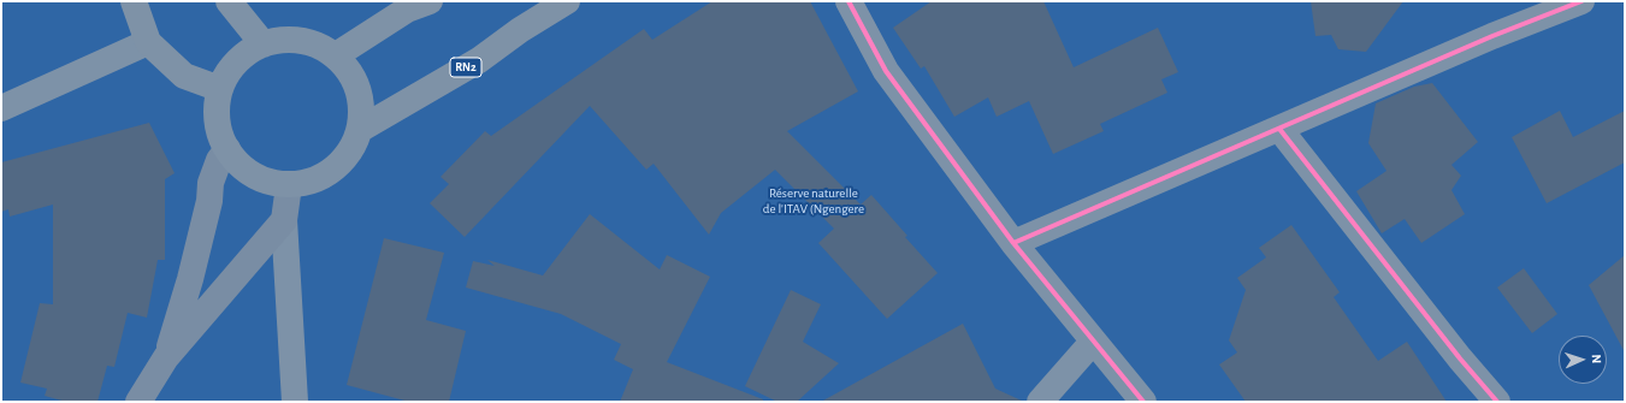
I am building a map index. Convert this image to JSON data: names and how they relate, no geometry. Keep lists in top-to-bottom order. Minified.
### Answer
{"streets":{"highway":["RN2"]},"parks":["Réserve naturelle de l'ITAV (Ngengere"],"north":"right"}
